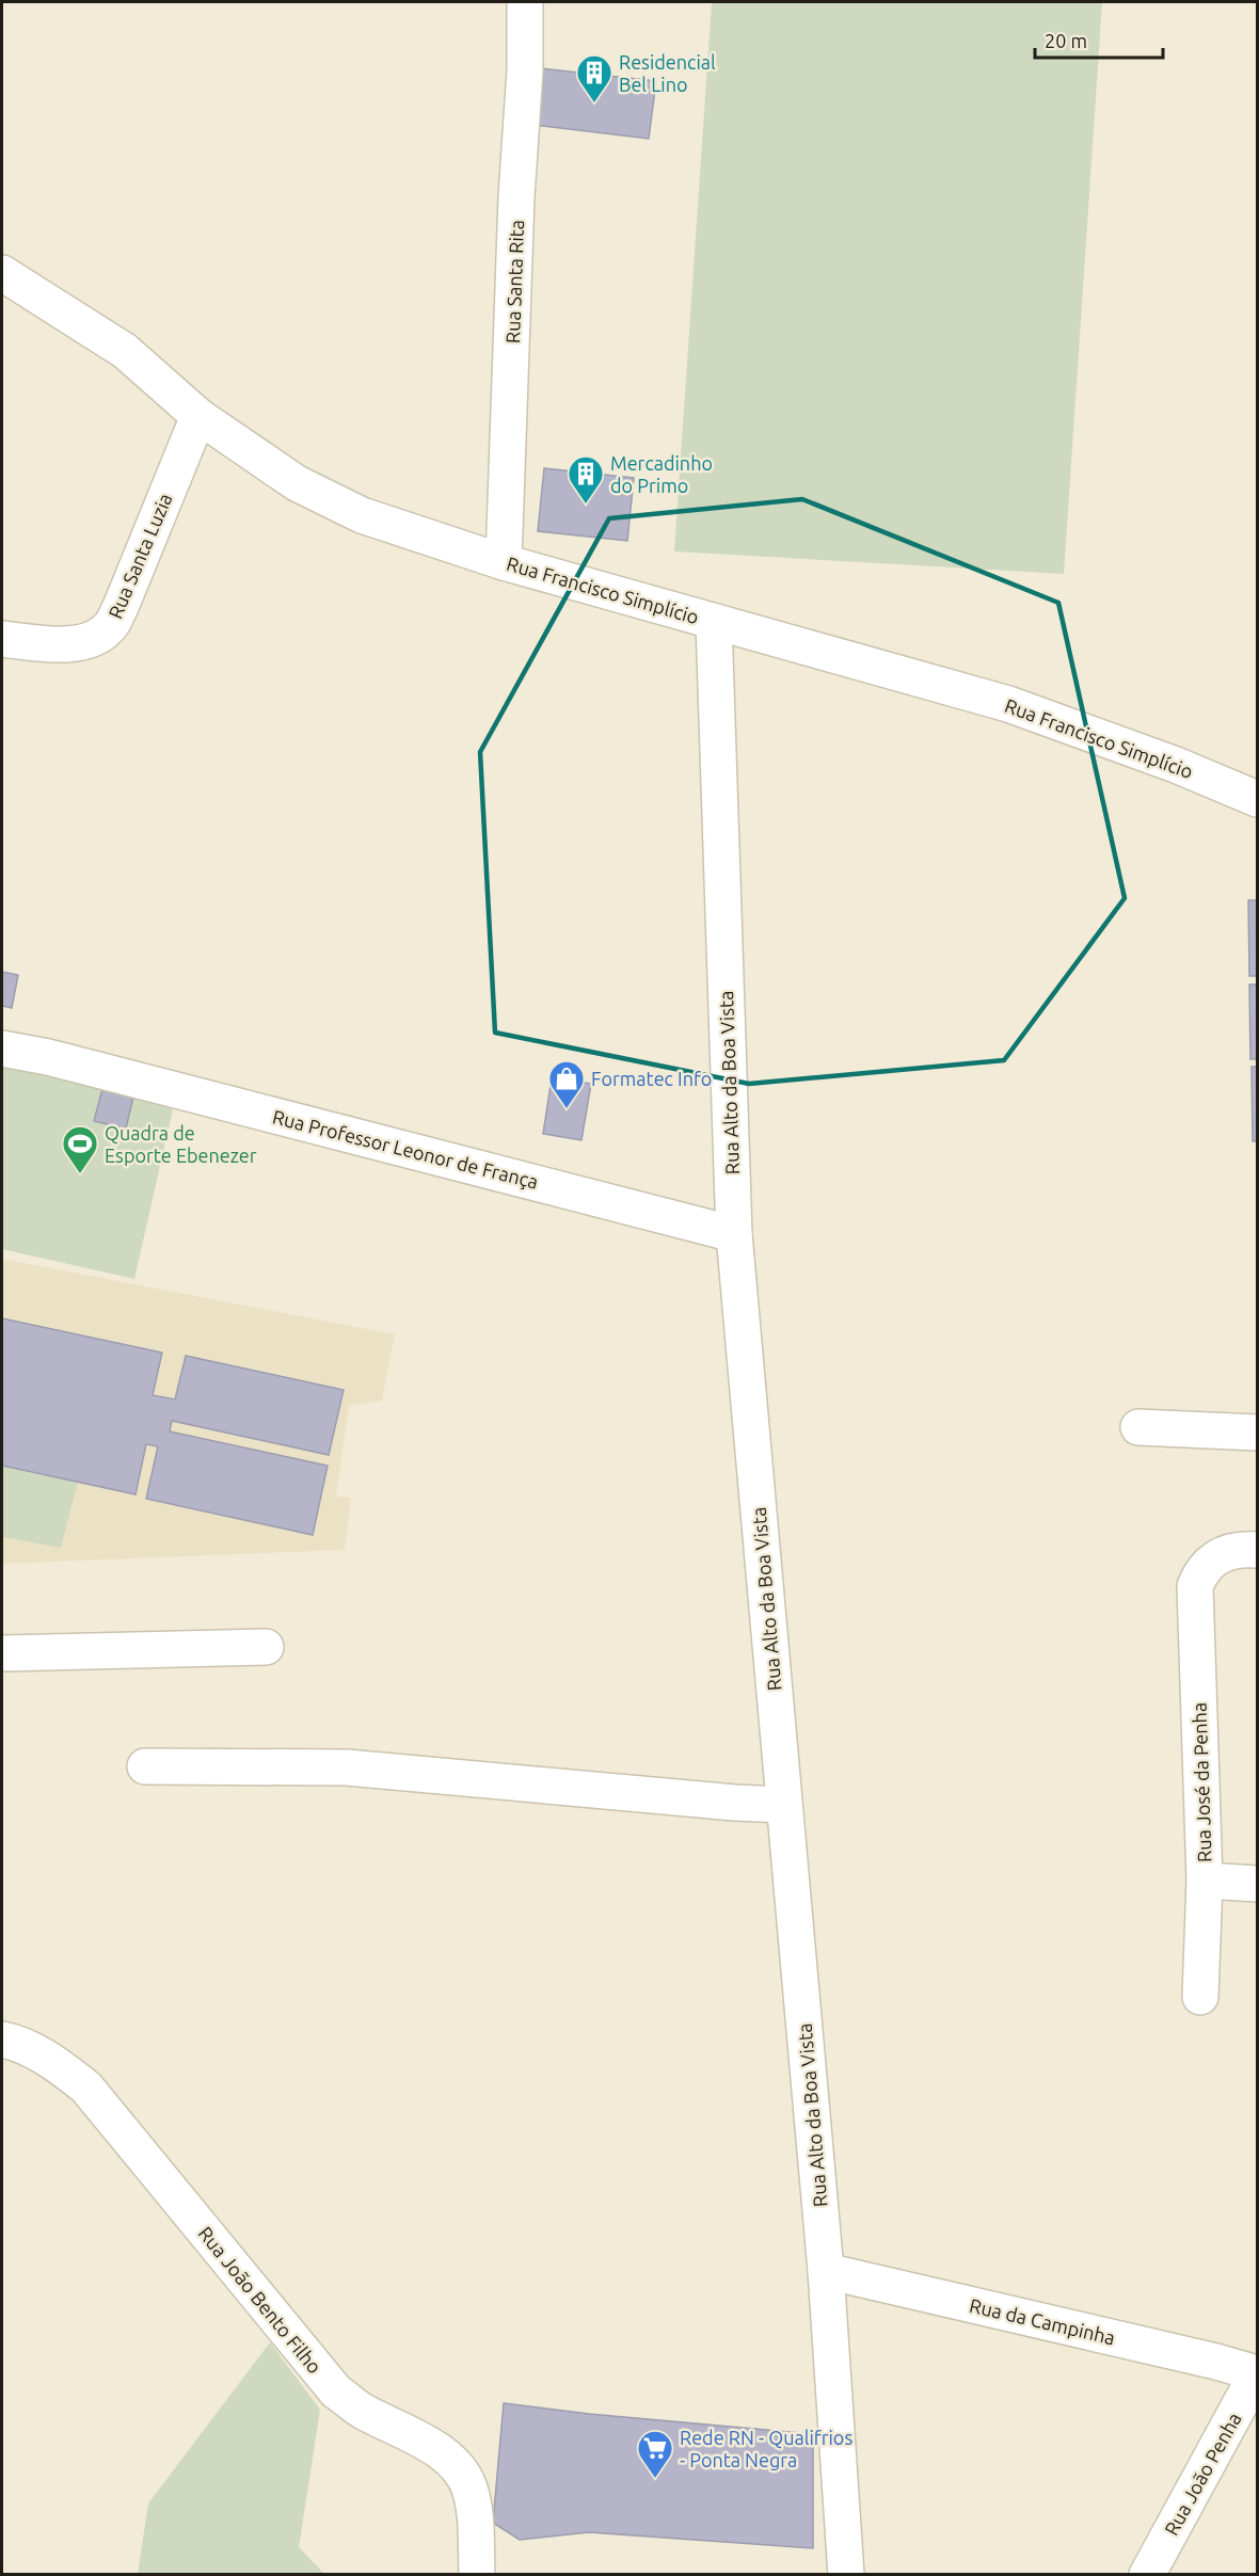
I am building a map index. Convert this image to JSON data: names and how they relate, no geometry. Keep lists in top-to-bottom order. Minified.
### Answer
{"streets":{"street":["Rua Santa Rita","Rua Santa Luzia","Rua Francisco Simplício","Rua Alto da Boa Vista","Rua Professor Leonor de França","Rua José da Penha","Rua João Bento Filho","Rua da Campinha","Rua João Penha"]},"crossings":[["Rua Santa Rita","Rua Francisco Simplício"],["Rua Santa Luzia","Rua Francisco Simplício"],["Rua Francisco Simplício","Rua Alto da Boa Vista"],["Rua Alto da Boa Vista","Rua Professor Leonor de França"],["Rua Alto da Boa Vista","Rua da Campinha"],["Rua da Campinha","Rua João Penha"]],"places":{"building":["Residencial Bel Lino","Mercadinho do Primo"],"shop":["Formatec Info"],"sports":["Quadra de Esporte Ebenezer"],"supermarket":["Rede RN - Qualifrios - Ponta Negra"]},"scale_bar":"20 m"}
